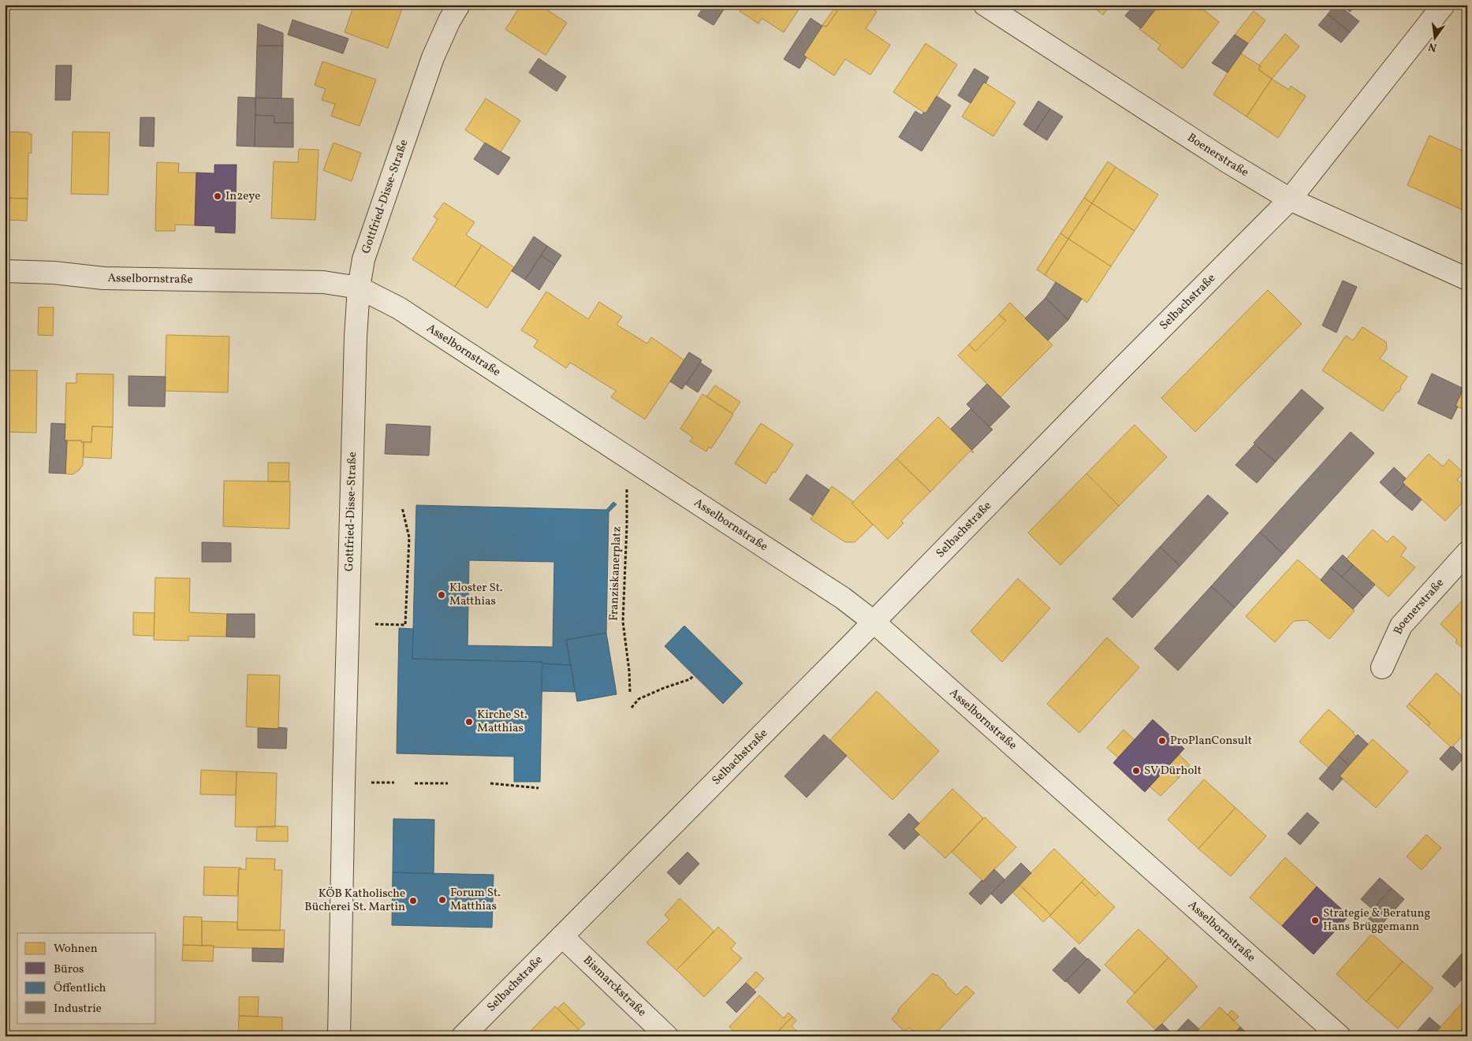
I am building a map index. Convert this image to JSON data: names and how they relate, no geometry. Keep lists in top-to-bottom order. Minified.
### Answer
{"streets":{"street":["Boenerstraße","Gottfried-Disse-Straße","Asselbornstraße","Selbachstraße","Bismarckstraße"],"path":["Franziskanerplatz"]},"crossings":[["Boenerstraße","Selbachstraße"],["Gottfried-Disse-Straße","Asselbornstraße"],["Asselbornstraße","Selbachstraße"],["Asselbornstraße","Franziskanerplatz"],["Selbachstraße","Bismarckstraße"]],"places":["In2eye","Kloster St. Matthias","Kirche St. Matthias","ProPlanConsult","SV Dürholt","Forum St. Matthias","KÖB Katholische Bücherei St. Martin","Strategie & Beratung Hans Brüggemann"],"legend":["Wohnen","Büros","Öffentlich","Industrie"],"north":"bottom"}
